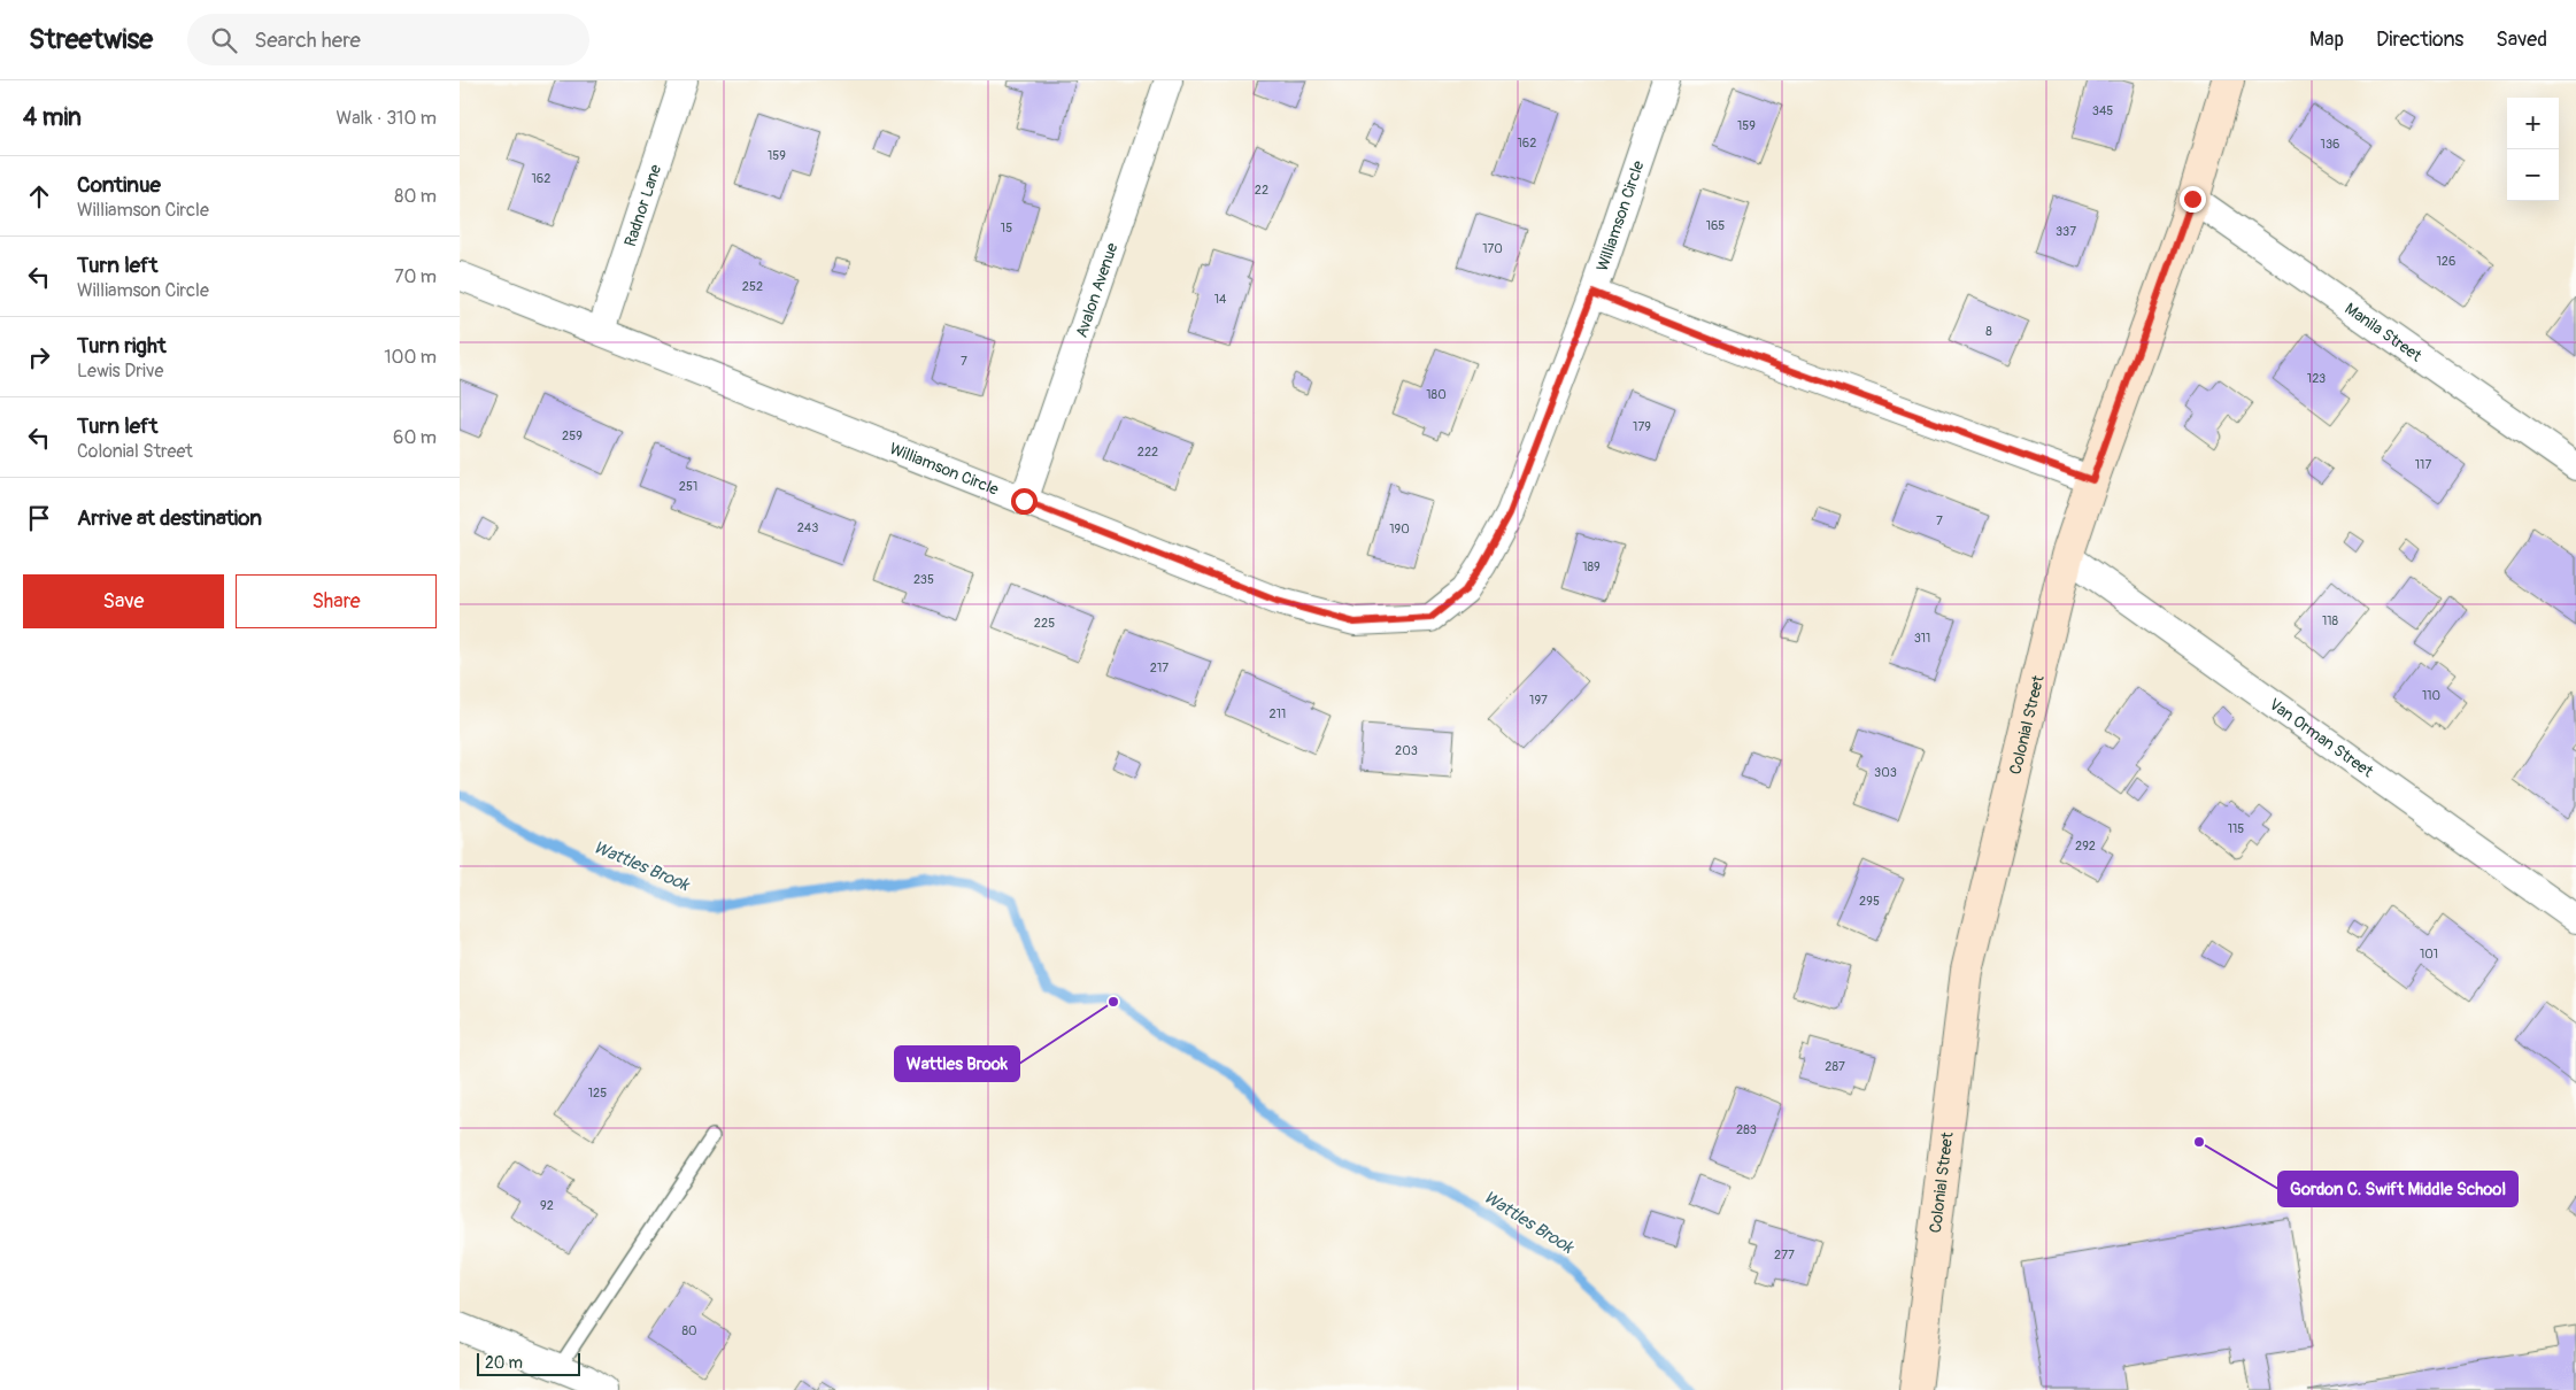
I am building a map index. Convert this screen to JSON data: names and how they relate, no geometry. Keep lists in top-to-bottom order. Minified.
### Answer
{"streets":{"street":["Radnor Lane","Williamson Circle","Avalon Avenue","Manila Street","Colonial Street","Van Orman Street"]},"crossings":[["Radnor Lane","Williamson Circle"],["Williamson Circle","Avalon Avenue"],["Manila Street","Colonial Street"],["Colonial Street","Van Orman Street"]],"water":["Wattles Brook"],"places":["Wattles Brook","Gordon C. Swift Middle School"],"house_numbers":["345","159","162","136","159","162","22","165","15","337","170","126","252","14","8","7","123","180","179","259","222","117","251","7","243","190","189","235","118","225","311","217","110","197","211","203","303","115","292","295","101","287","125","283","92","277","80"],"scale_bar":"20 m","page":{"header":"Streetwise","search":"Search here","nav":["Map","Directions","Saved"],"heading":["4 min","Walk · 310 m"],"map_buttons":["+","−"],"list":[["Continue","Williamson Circle","80 m"],["Turn left","Williamson Circle","70 m"],["Turn right","Lewis Drive","100 m"],["Turn left","Colonial Street","60 m"],"Arrive at destination"],"buttons":["Save","Share"],"scale":"20 m"}}
